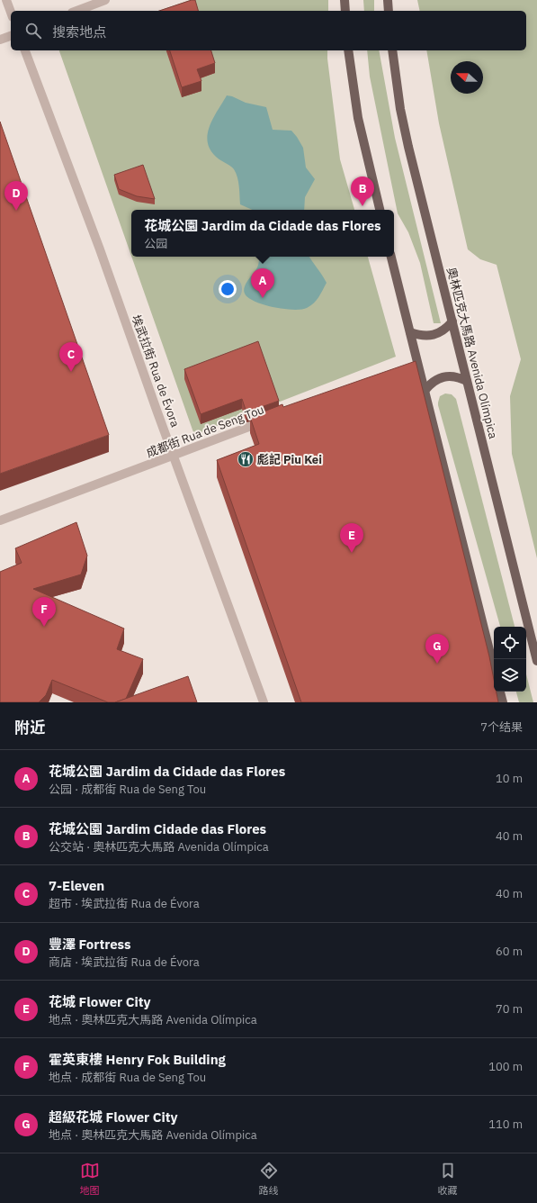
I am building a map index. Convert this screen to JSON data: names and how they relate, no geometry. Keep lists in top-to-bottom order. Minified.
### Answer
{"streets":{"main road":["奧林匹克大馬路 Avenida Olímpica"],"street":["埃武拉街 Rua de Évora","成都街 Rua de Seng Tou"]},"crossings":[["埃武拉街 Rua de Évora","成都街 Rua de Seng Tou"]],"places":{"restaurant":["彪記 Piu Kei"]},"north":"left","page":{"search":"搜索地点","pins":["B","D","A","C","E","F","G"],"popup":["花城公園 Jardim da Cidade das Flores","公园"],"heading":["附近","7个结果"],"list":[{"mark":"A","name":"花城公園 Jardim da Cidade das Flores","note":"公园 · 成都街 Rua de Seng Tou","value":"10 m"},{"mark":"B","name":"花城公園 Jardim Cidade das Flores","note":"公交站 · 奧林匹克大馬路 Avenida Olímpica","value":"40 m"},{"mark":"C","name":"7-Eleven","note":"超市 · 埃武拉街 Rua de Évora","value":"40 m"},{"mark":"D","name":"豐澤 Fortress","note":"商店 · 埃武拉街 Rua de Évora","value":"60 m"},{"mark":"E","name":"花城 Flower City","note":"地点 · 奧林匹克大馬路 Avenida Olímpica","value":"70 m"},{"mark":"F","name":"霍英東樓 Henry Fok Building","note":"地点 · 成都街 Rua de Seng Tou","value":"100 m"},{"mark":"G","name":"超級花城 Flower City","note":"地点 · 奧林匹克大馬路 Avenida Olímpica","value":"110 m"}],"nav":["地图","路线","收藏"]}}
